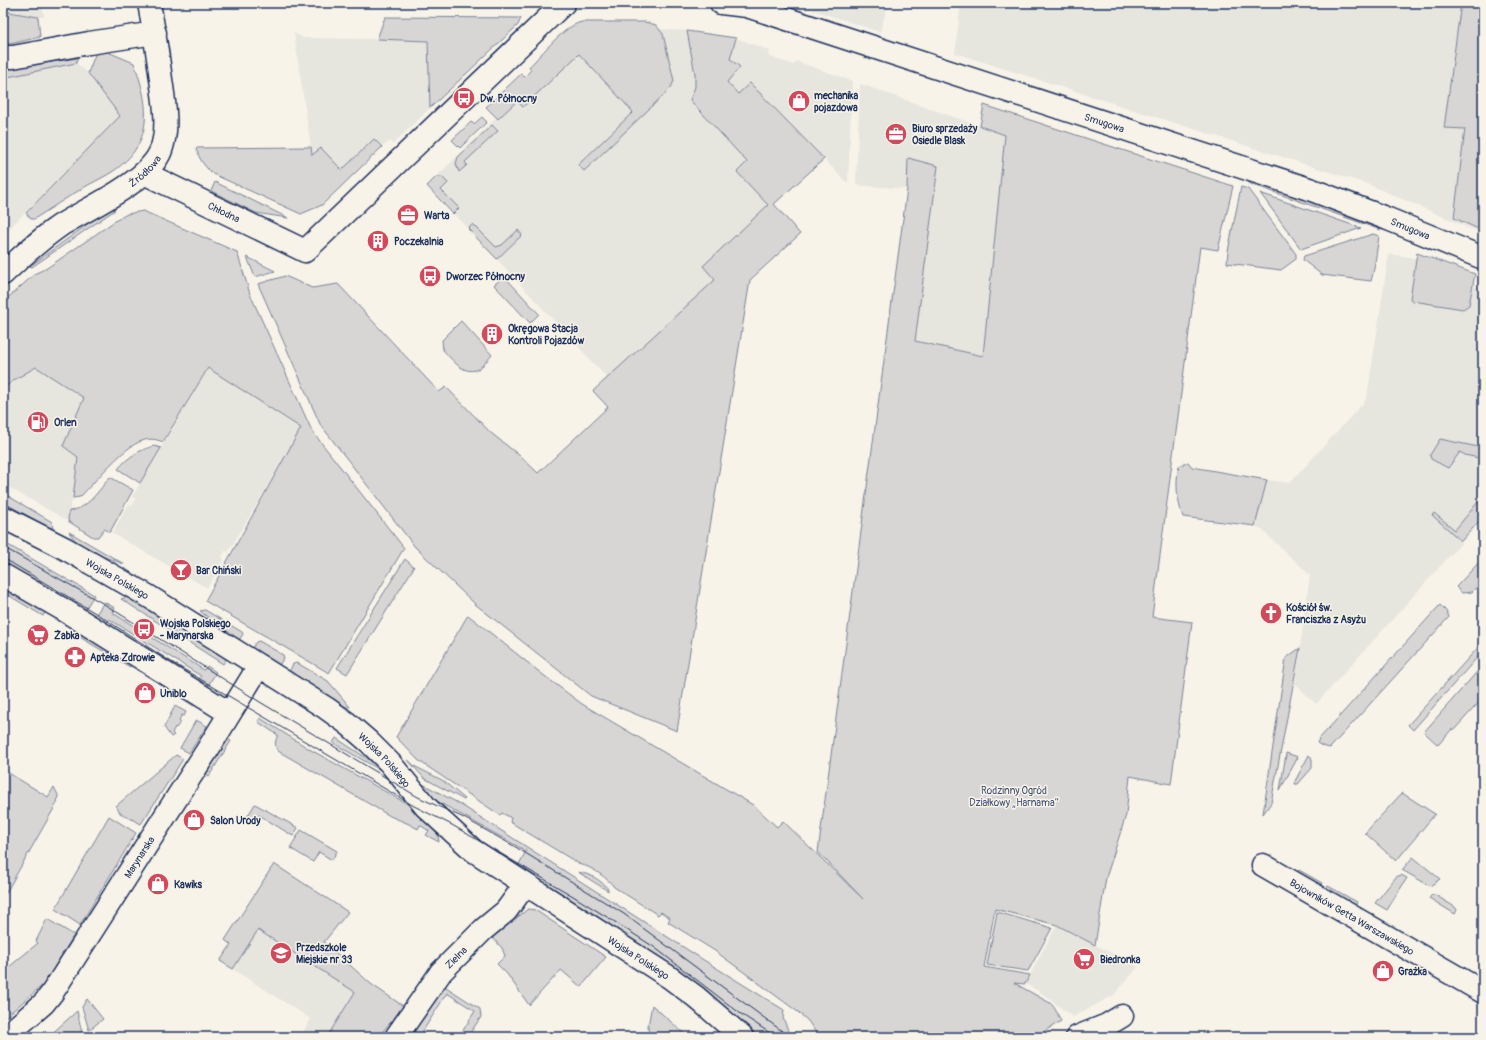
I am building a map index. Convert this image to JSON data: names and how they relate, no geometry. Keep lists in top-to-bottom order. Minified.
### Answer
{"streets":{"street":["Smugowa","Źródłowa","Chłodna","Wojska Polskiego","Marynarska","Bojowników Getta Warszawskiego","Zielna"]},"crossings":[["Źródłowa","Chłodna"],["Wojska Polskiego","Marynarska"],["Wojska Polskiego","Zielna"]],"parks":["Rodzinny Ogród Działkowy „Harnama”"],"places":{"bus stop":["Dw. Północny","Dworzec Północny","Wojska Polskiego - Marynarska"],"shop":["mechanika pojazdowa","Uniblo","Salon Urody","Kawiks","Grażka"],"office":["Biuro sprzedaży Osiedle Blask","Warta"],"building":["Poczekalnia","Okręgowa Stacja Kontroli Pojazdów"],"fuel station":["Orlen"],"bar":["Bar Chiński"],"church":["Kościół św. Franciszka z Asyżu"],"supermarket":["Żabka","Biedronka"],"pharmacy":["Apteka Zdrowie"],"school or university":["Przedszkole Miejskie nr 33"]}}
